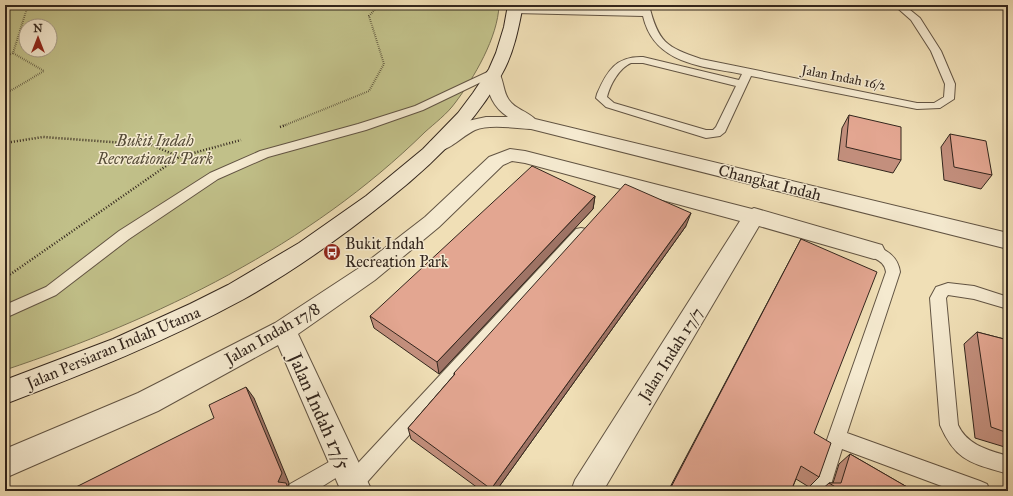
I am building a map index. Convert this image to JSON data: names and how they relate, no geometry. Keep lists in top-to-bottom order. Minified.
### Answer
{"streets":{"street":["Changkat Indah","Jalan Indah 17/8","Jalan Persiaran Indah Utama","Jalan Indah 17/7","Jalan Indah 17/5"],"lane":["Jalan Indah 16/2"]},"crossings":[["Changkat Indah","Jalan Persiaran Indah Utama"],["Jalan Indah 17/8","Jalan Indah 17/7"],["Jalan Indah 17/8","Jalan Indah 17/5"]],"parks":["Bukit Indah Recreational Park"],"places":{"bus stop":["Bukit Indah Recreation Park"]},"north":"top"}
